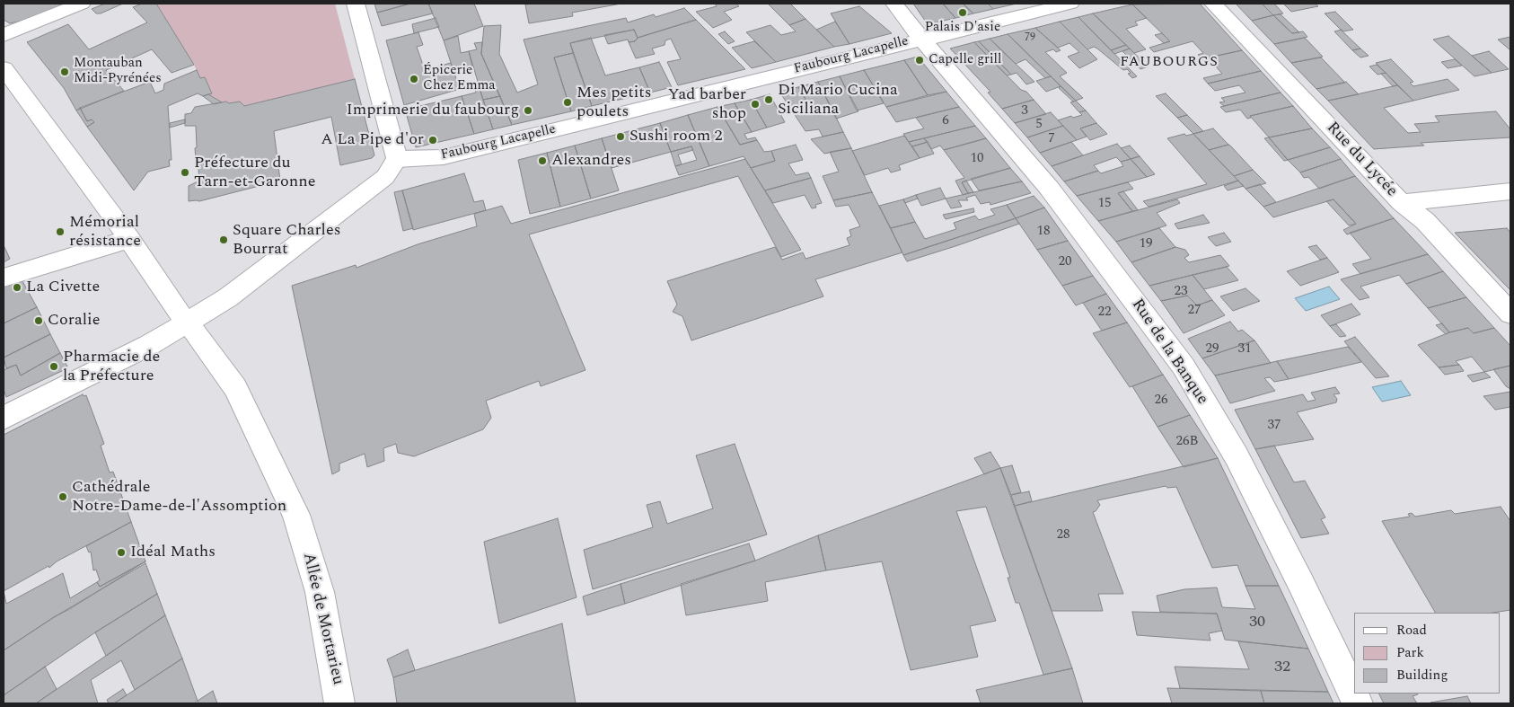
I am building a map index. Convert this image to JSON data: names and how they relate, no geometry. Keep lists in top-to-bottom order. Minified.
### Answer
{"streets":{"street":["Faubourg Lacapelle","Rue du Lycée","Rue de la Banque","Allée de Mortarieu"]},"crossings":[["Faubourg Lacapelle","Rue de la Banque"]],"districts":["FAUBOURGS"],"places":["Palais D'asie","Capelle grill","Montauban Midi-Pyrénées","Épicerie Chez Emma","Di Mario Cucina Siciliana","Mes petits poulets","Yad barber shop","Imprimerie du faubourg","Sushi room 2","A La Pipe d'or","Alexandres","Préfecture du Tarn-et-Garonne","Mémorial résistance","Square Charles Bourrat","La Civette","Coralie","Pharmacie de la Préfecture","Cathédrale Notre-Dame-de-l'Assomption","Idéal Maths"],"house_numbers":["79","3","6","5","7","10","15","18","19","20","23","27","22","29","31","26","37","26B","28","30","32"],"legend":["Road","Park","Building"]}
